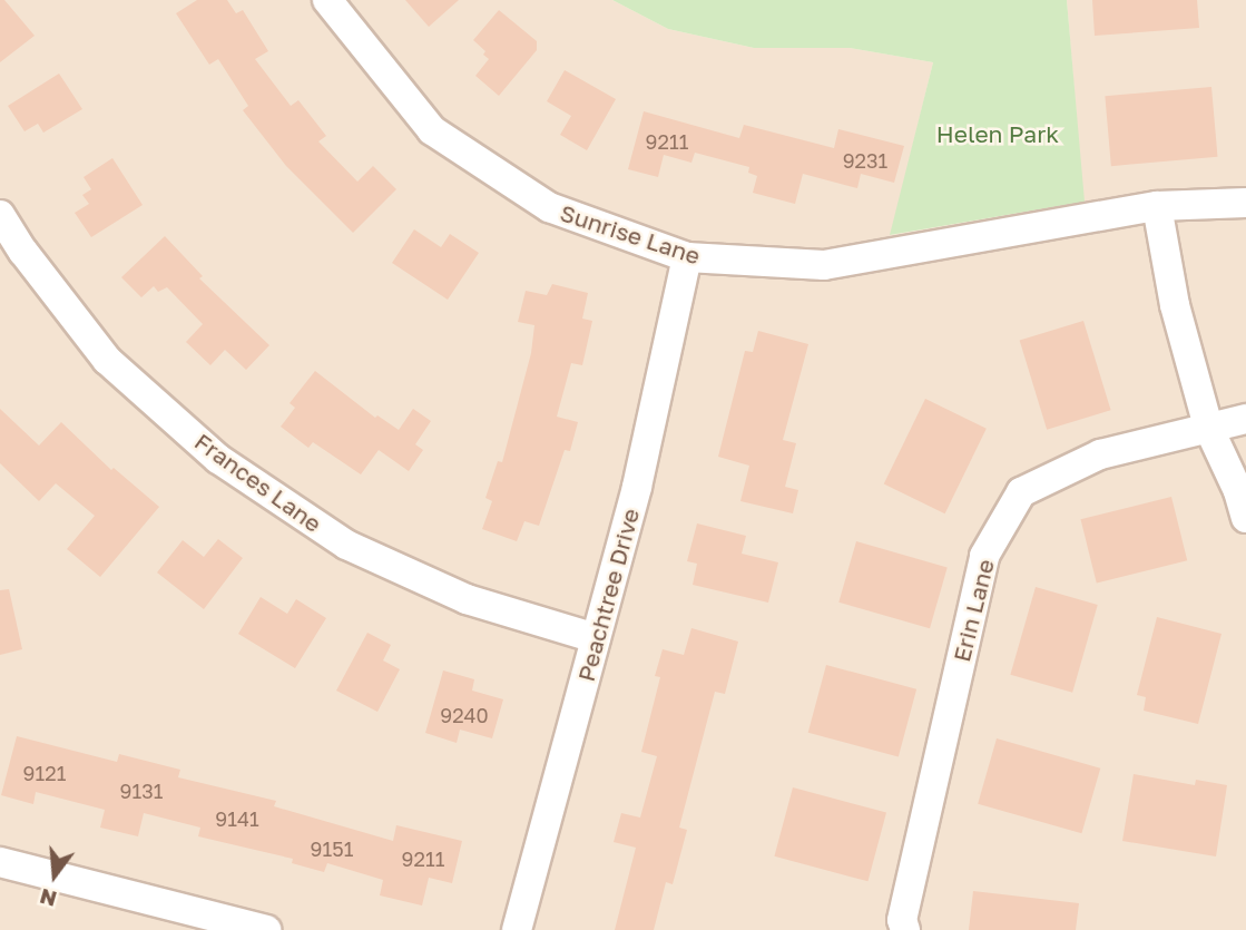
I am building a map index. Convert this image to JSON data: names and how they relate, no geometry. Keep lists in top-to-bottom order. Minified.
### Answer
{"streets":{"street":["Sunrise Lane","Frances Lane","Peachtree Drive","Erin Lane"]},"crossings":[["Sunrise Lane","Peachtree Drive"],["Frances Lane","Peachtree Drive"]],"parks":["Helen Park"],"house_numbers":["9211","9231","9240","9121","9131","9141","9151","9211"],"north":"bottom"}
